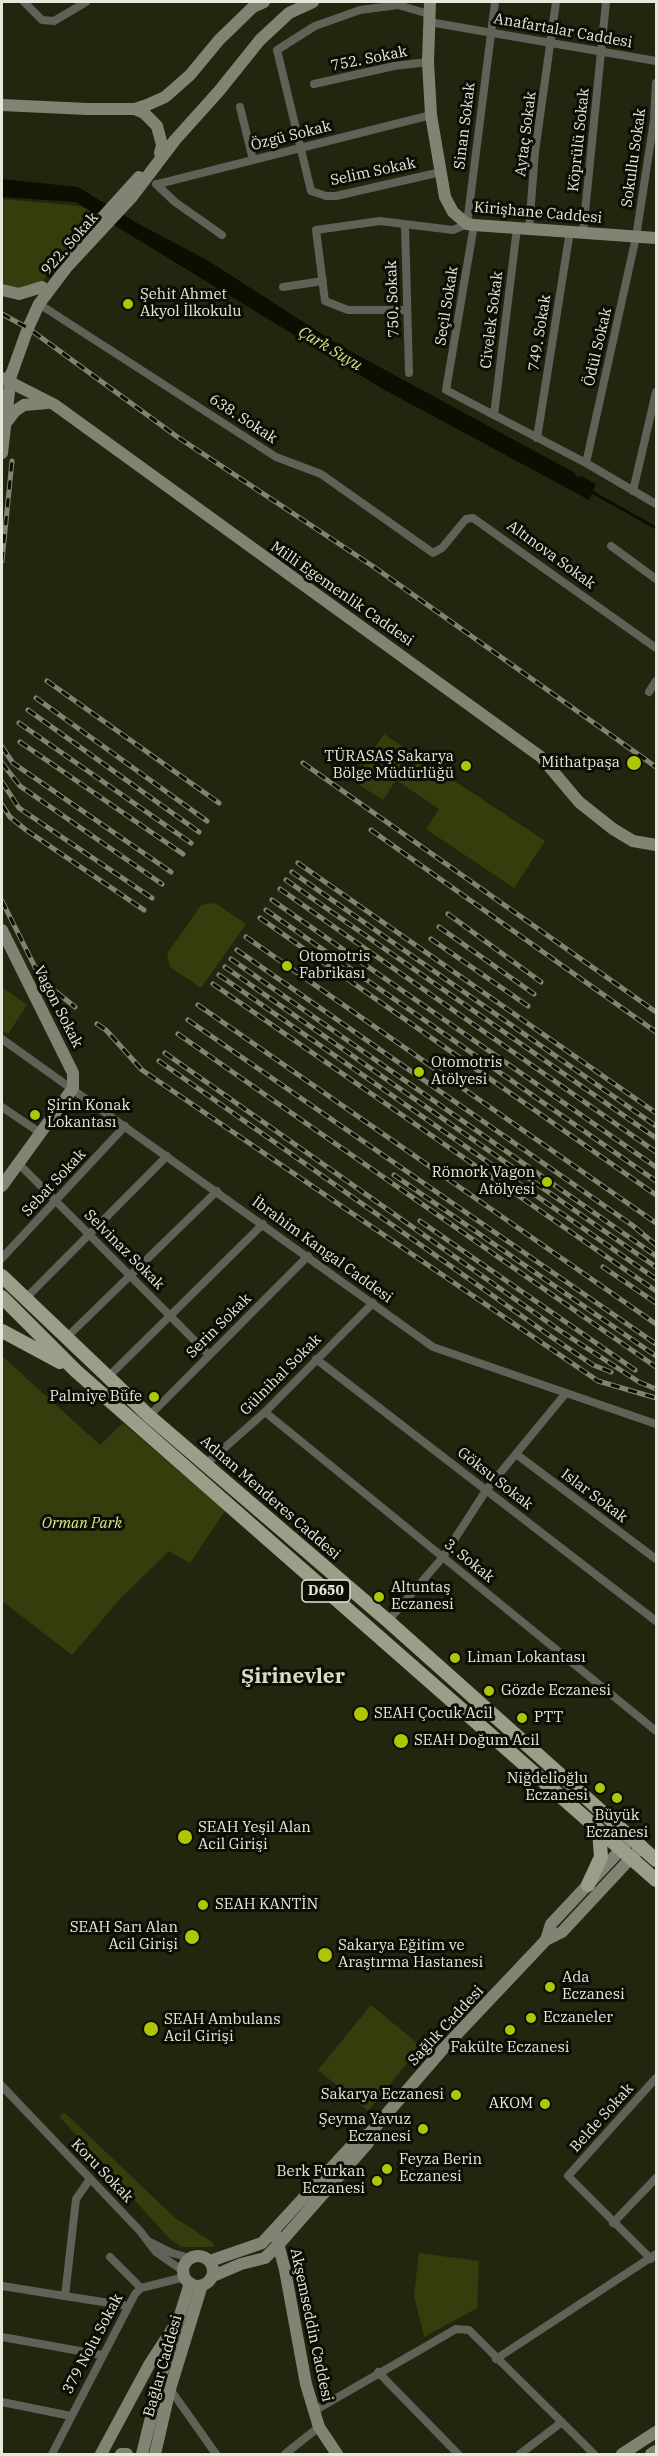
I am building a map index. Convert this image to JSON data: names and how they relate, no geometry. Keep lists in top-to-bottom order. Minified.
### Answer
{"streets":{"main road":["Kirişhane Caddesi","922. Sokak","Milli Egemenlik Caddesi","Vagon Sokak","Adnan Menderes Caddesi","D650","Sağlık Caddesi","Akşemseddin Caddesi","Bağlar Caddesi"],"street":["Anafartalar Caddesi","752. Sokak","Sinan Sokak","Aytaç Sokak","Özgü Sokak","Köprülü Sokak","Sokullu Sokak","Selim Sokak","750. Sokak","Seçil Sokak","Civelek Sokak","749. Sokak","Ödül Sokak","638. Sokak","Altınova Sokak","Sebat Sokak","Selvinaz Sokak","İbrahim Kangal Caddesi","Serin Sokak","Gülnihal Sokak","Göksu Sokak","Islar Sokak","3. Sokak","Belde Sokak","Koru Sokak","379 Nolu Sokak"]},"crossings":[["Anafartalar Caddesi","Sinan Sokak"],["Anafartalar Caddesi","Aytaç Sokak"],["Anafartalar Caddesi","Özgü Sokak"],["Anafartalar Caddesi","Köprülü Sokak"],["Anafartalar Caddesi","Selim Sokak"],["Anafartalar Caddesi","Kirişhane Caddesi"],["752. Sokak","Kirişhane Caddesi"],["Sinan Sokak","Kirişhane Caddesi"],["Sinan Sokak","Seçil Sokak"],["Aytaç Sokak","Kirişhane Caddesi"],["Aytaç Sokak","Civelek Sokak"],["Özgü Sokak","Selim Sokak"],["Özgü Sokak","Kirişhane Caddesi"],["Köprülü Sokak","Kirişhane Caddesi"],["Köprülü Sokak","749. Sokak"],["Sokullu Sokak","Kirişhane Caddesi"],["Sokullu Sokak","Ödül Sokak"],["Selim Sokak","Kirişhane Caddesi"],["Kirişhane Caddesi","Seçil Sokak"],["Kirişhane Caddesi","Civelek Sokak"],["Kirişhane Caddesi","749. Sokak"],["Kirişhane Caddesi","Ödül Sokak"],["922. Sokak","638. Sokak"],["922. Sokak","Milli Egemenlik Caddesi"],["Seçil Sokak","Civelek Sokak"],["638. Sokak","Altınova Sokak"],["Vagon Sokak","İbrahim Kangal Caddesi"],["Sebat Sokak","Selvinaz Sokak"],["Sebat Sokak","İbrahim Kangal Caddesi"],["Selvinaz Sokak","Serin Sokak"],["İbrahim Kangal Caddesi","Serin Sokak"],["İbrahim Kangal Caddesi","Gülnihal Sokak"],["Serin Sokak","Adnan Menderes Caddesi"],["Gülnihal Sokak","Göksu Sokak"],["Gülnihal Sokak","Adnan Menderes Caddesi"],["Gülnihal Sokak","3. Sokak"],["Adnan Menderes Caddesi","Sağlık Caddesi"],["D650","Sağlık Caddesi"],["Sağlık Caddesi","Koru Sokak"],["Sağlık Caddesi","Akşemseddin Caddesi"],["Sağlık Caddesi","379 Nolu Sokak"],["Sağlık Caddesi","Bağlar Caddesi"],["Koru Sokak","379 Nolu Sokak"],["Koru Sokak","Bağlar Caddesi"],["379 Nolu Sokak","Bağlar Caddesi"]],"districts":["Şirinevler"],"water":["Çark Suyu"],"parks":["Orman Park"],"places":["Şehit Ahmet Akyol İlkokulu","Mithatpaşa","TÜRASAŞ Sakarya Bölge Müdürlüğü","Otomotris Fabrikası","Otomotris Atölyesi","Şirin Konak Lokantası","Römork Vagon Atölyesi","Palmiye Büfe","Altuntaş Eczanesi","Liman Lokantası","Gözde Eczanesi","SEAH Çocuk Acil","PTT","SEAH Doğum Acil","Niğdelioğlu Eczanesi","Büyük Eczanesi","SEAH Yeşil Alan Acil Girişi","SEAH KANTİN","SEAH Sarı Alan Acil Girişi","Sakarya Eğitim ve Araştırma Hastanesi","Ada Eczanesi","Eczaneler","SEAH Ambulans Acil Girişi","Fakülte Eczanesi","Sakarya Eczanesi","AKOM","Şeyma Yavuz Eczanesi","Feyza Berin Eczanesi","Berk Furkan Eczanesi"]}
